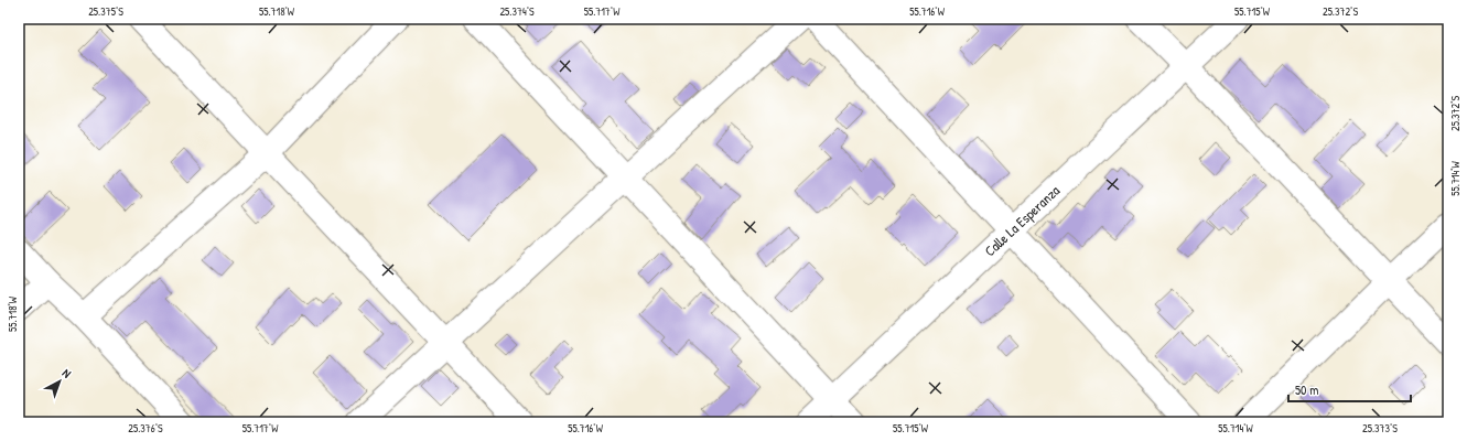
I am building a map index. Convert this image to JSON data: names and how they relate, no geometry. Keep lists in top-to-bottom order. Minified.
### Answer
{"streets":{"street":["Calle La Esperanza"]},"scale_bar":"50 m","north":"top right","coordinates":["25.375°S","55.718°W","25.374°S","55.717°W","55.716°W","55.715°W","25.372°S","55.714°W","25.376°S","25.373°S"]}
